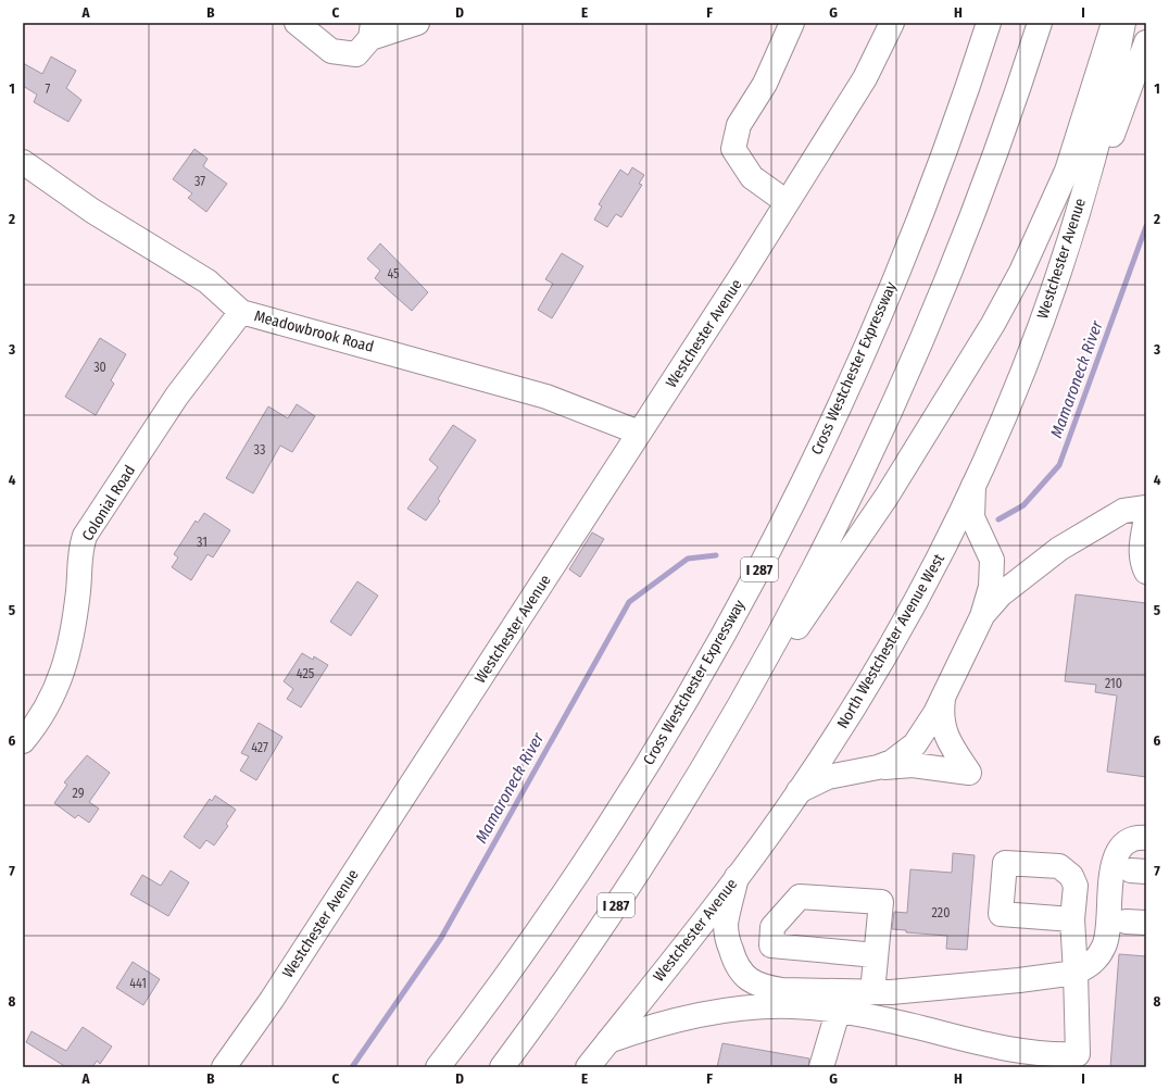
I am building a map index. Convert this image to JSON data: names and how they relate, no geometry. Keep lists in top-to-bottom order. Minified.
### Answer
{"streets":{"main road":["Westchester Avenue","Meadowbrook Road","Cross Westchester Expressway","Colonial Road","I 287","North Westchester Avenue West"]},"crossings":[["Westchester Avenue","Meadowbrook Road"],["Westchester Avenue","North Westchester Avenue West"],["Meadowbrook Road","Colonial Road"]],"water":["Mamaroneck River"],"house_numbers":["7","37","45","30","33","31","425","210","427","29","220","441"],"grid":{"columns":["A","B","C","D","E","F","G","H","I"],"rows":["1","2","3","4","5","6","7","8"]}}
